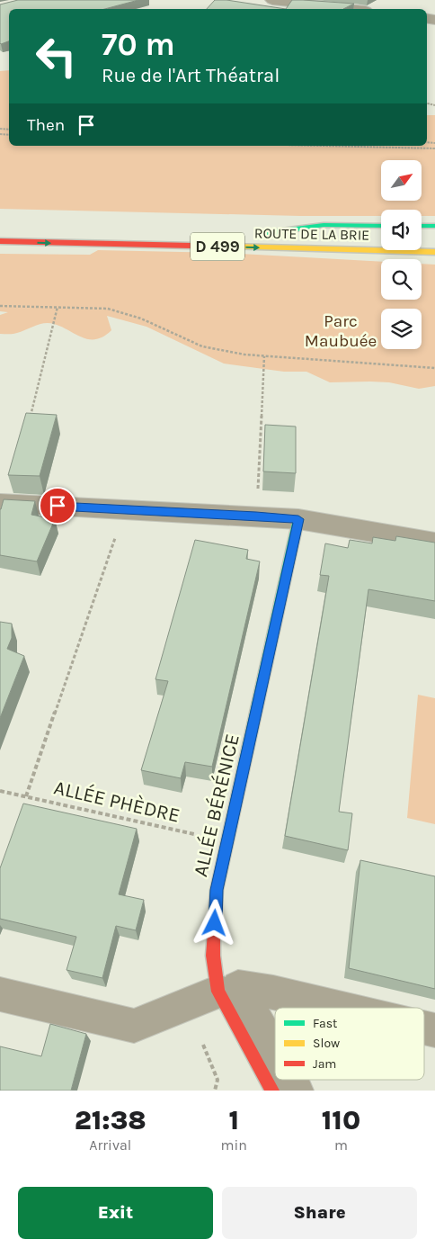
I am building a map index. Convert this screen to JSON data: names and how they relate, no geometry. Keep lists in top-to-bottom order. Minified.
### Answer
{"streets":{"main road":["ROUTE DE LA BRIE","D 499","ALLÉE BÉRÉNICE"],"path":["ALLÉE PHÈDRE"]},"crossings":[["ALLÉE PHÈDRE","ALLÉE BÉRÉNICE"]],"one_way":["ROUTE DE LA BRIE"],"parks":["Parc Maubuée"],"legend":["Fast","Slow","Jam"],"north":"top right","page":{"turn":["70 m","Rue de l'Art Théatral"],"then":"Then","eta":["21:38","Arrival","1","min","110","m"],"buttons":["Exit","Share"]}}
